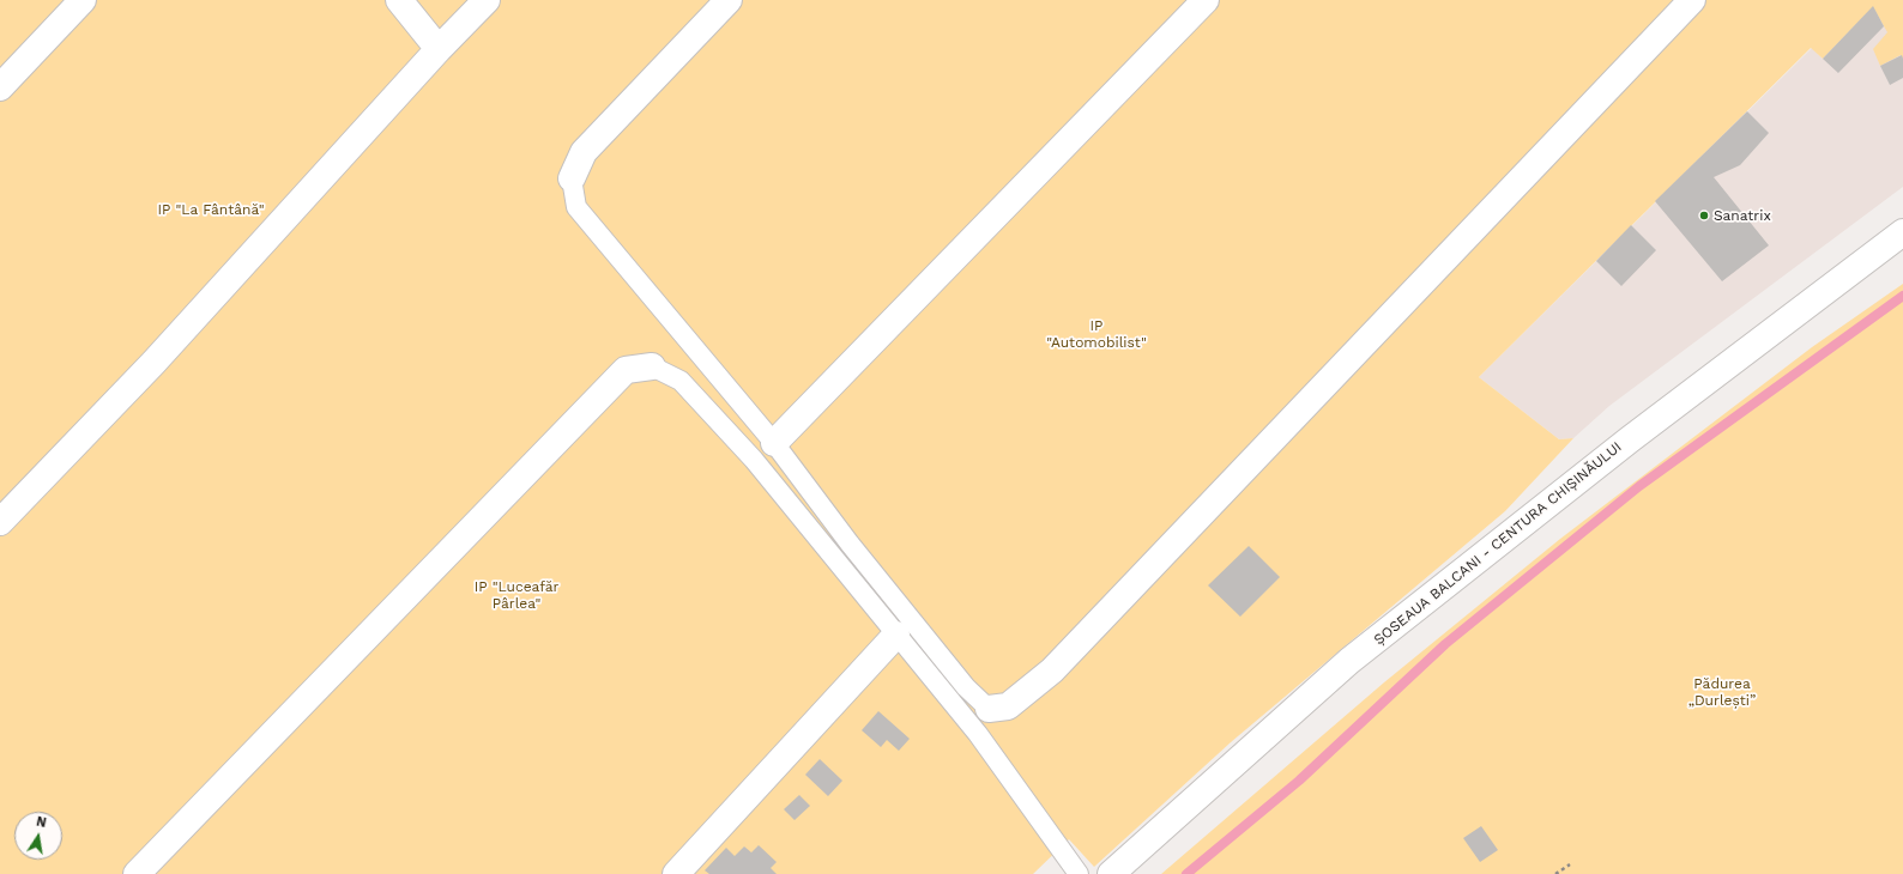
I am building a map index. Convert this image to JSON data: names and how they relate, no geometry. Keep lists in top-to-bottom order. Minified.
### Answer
{"streets":{"main road":["ȘOSEAUA BALCANI - CENTURA CHIȘINĂULUI"]},"parks":["IP \"La Fântână\"","IP \"Automobilist\"","IP \"Luceafăr Pârlea\"","Pădurea „Durlești”"],"places":["Sanatrix"],"north":"top"}
